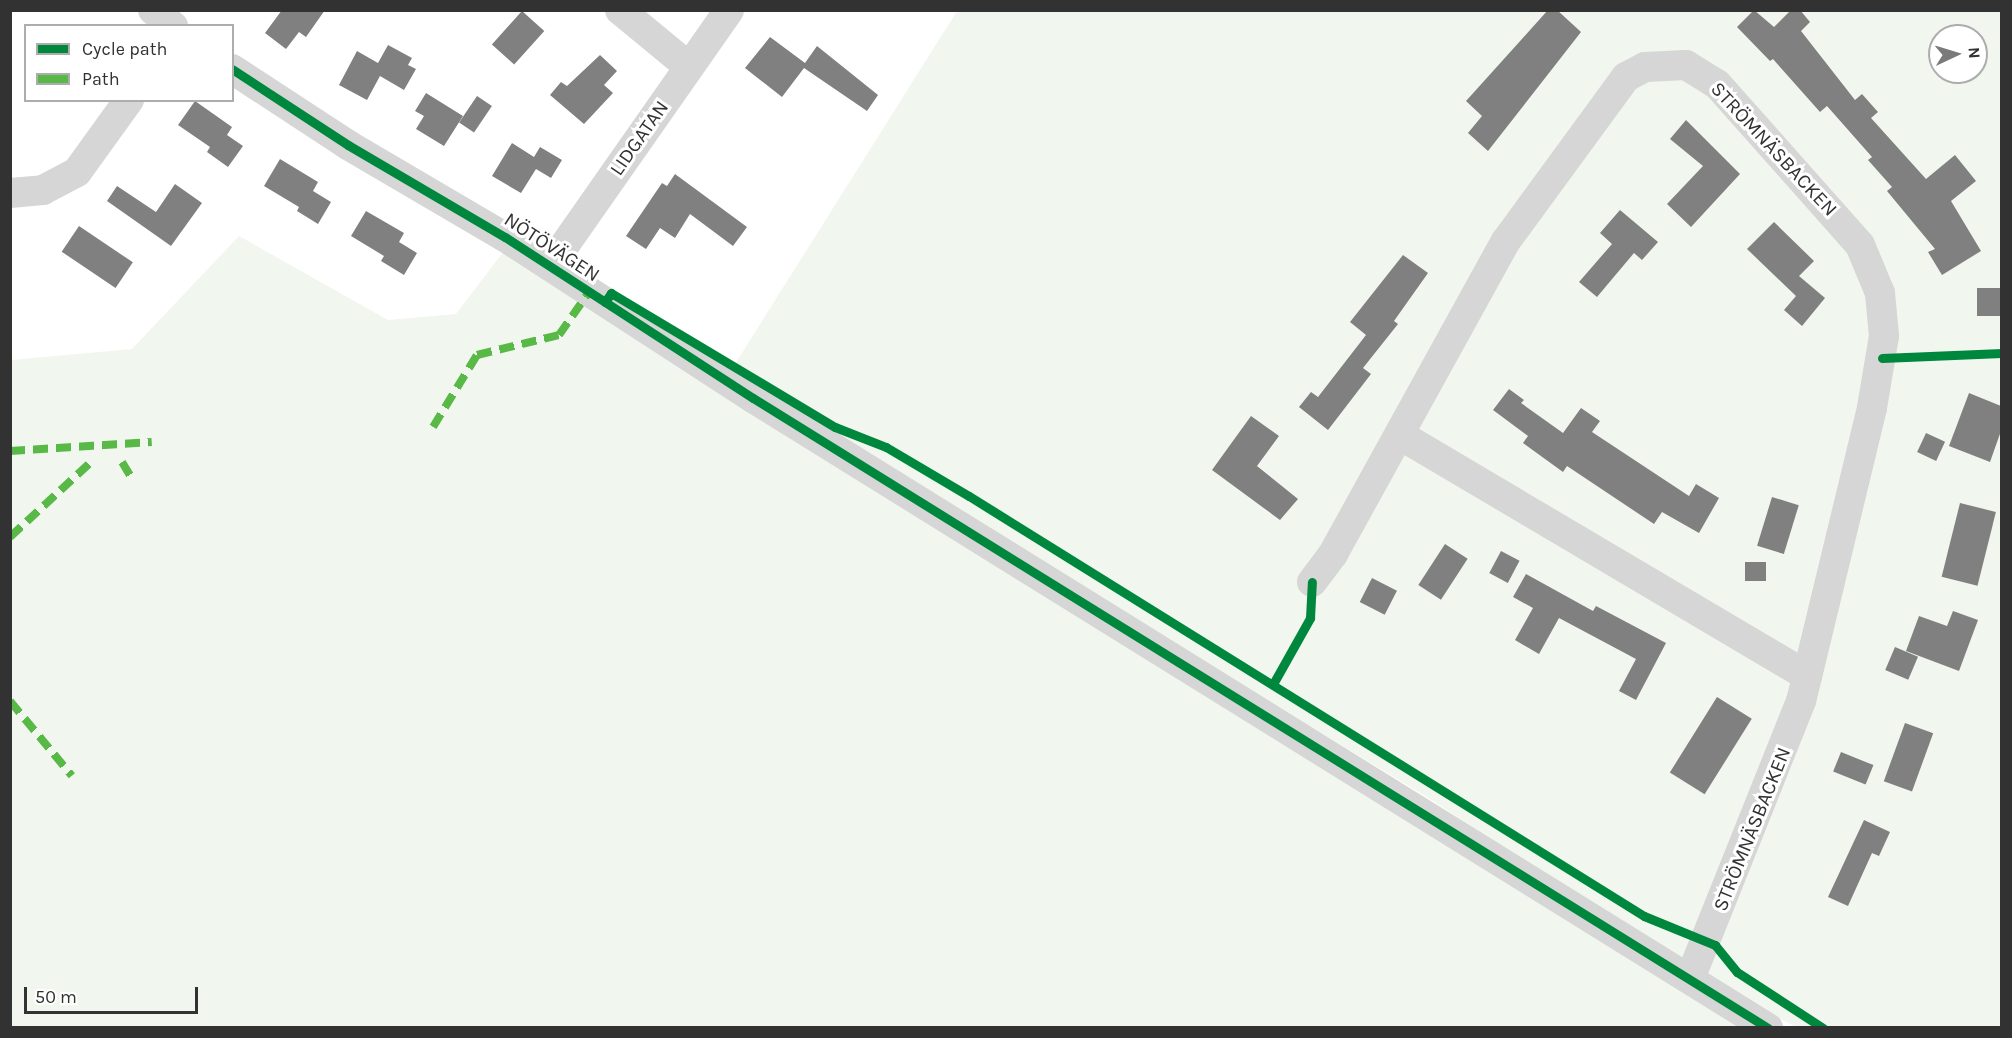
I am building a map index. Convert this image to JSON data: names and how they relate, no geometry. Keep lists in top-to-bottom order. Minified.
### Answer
{"streets":{"street":["LIDGATAN","STRÖMNÄSBACKEN","NÖTÖVÄGEN"]},"crossings":[["LIDGATAN","NÖTÖVÄGEN"],["STRÖMNÄSBACKEN","NÖTÖVÄGEN"]],"legend":["Cycle path","Path"],"scale_bar":"50 m","north":"right"}
